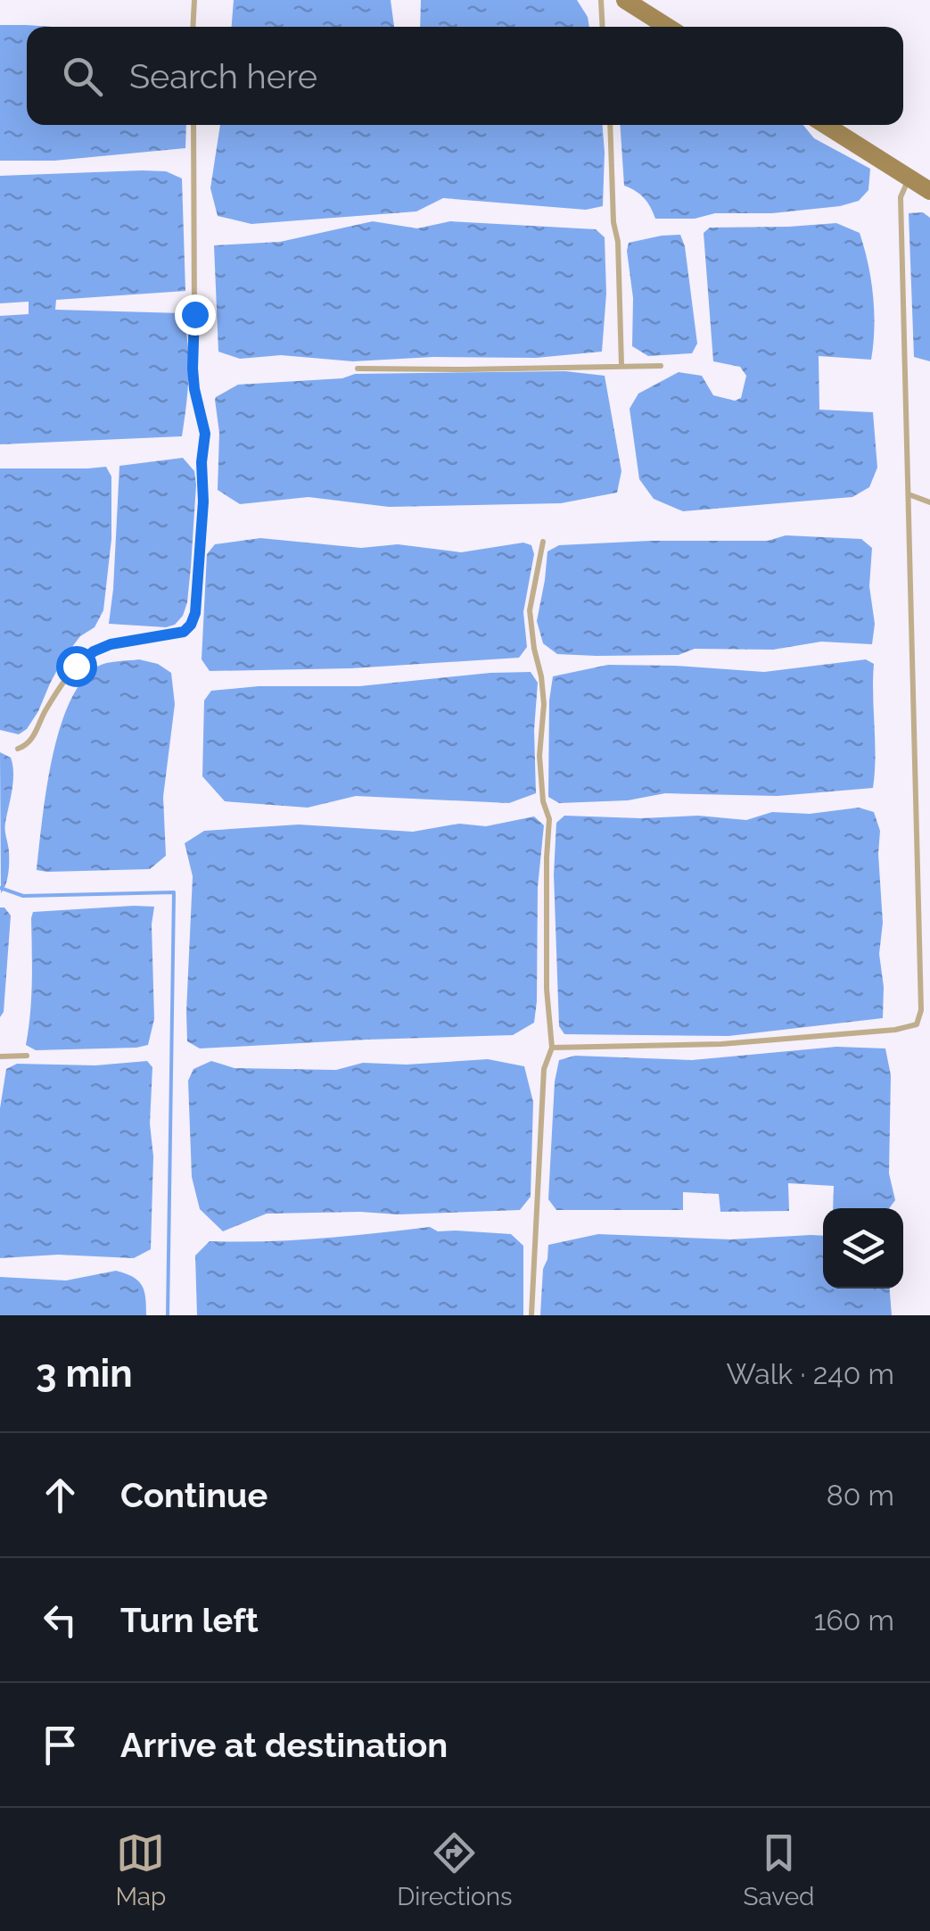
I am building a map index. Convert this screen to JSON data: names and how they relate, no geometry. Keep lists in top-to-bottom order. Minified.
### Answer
{"page":{"search":"Search here","heading":["3 min","Walk · 240 m"],"list":[["Continue","80 m"],["Turn left","160 m"],"Arrive at destination"],"nav":["Map","Directions","Saved"]}}
